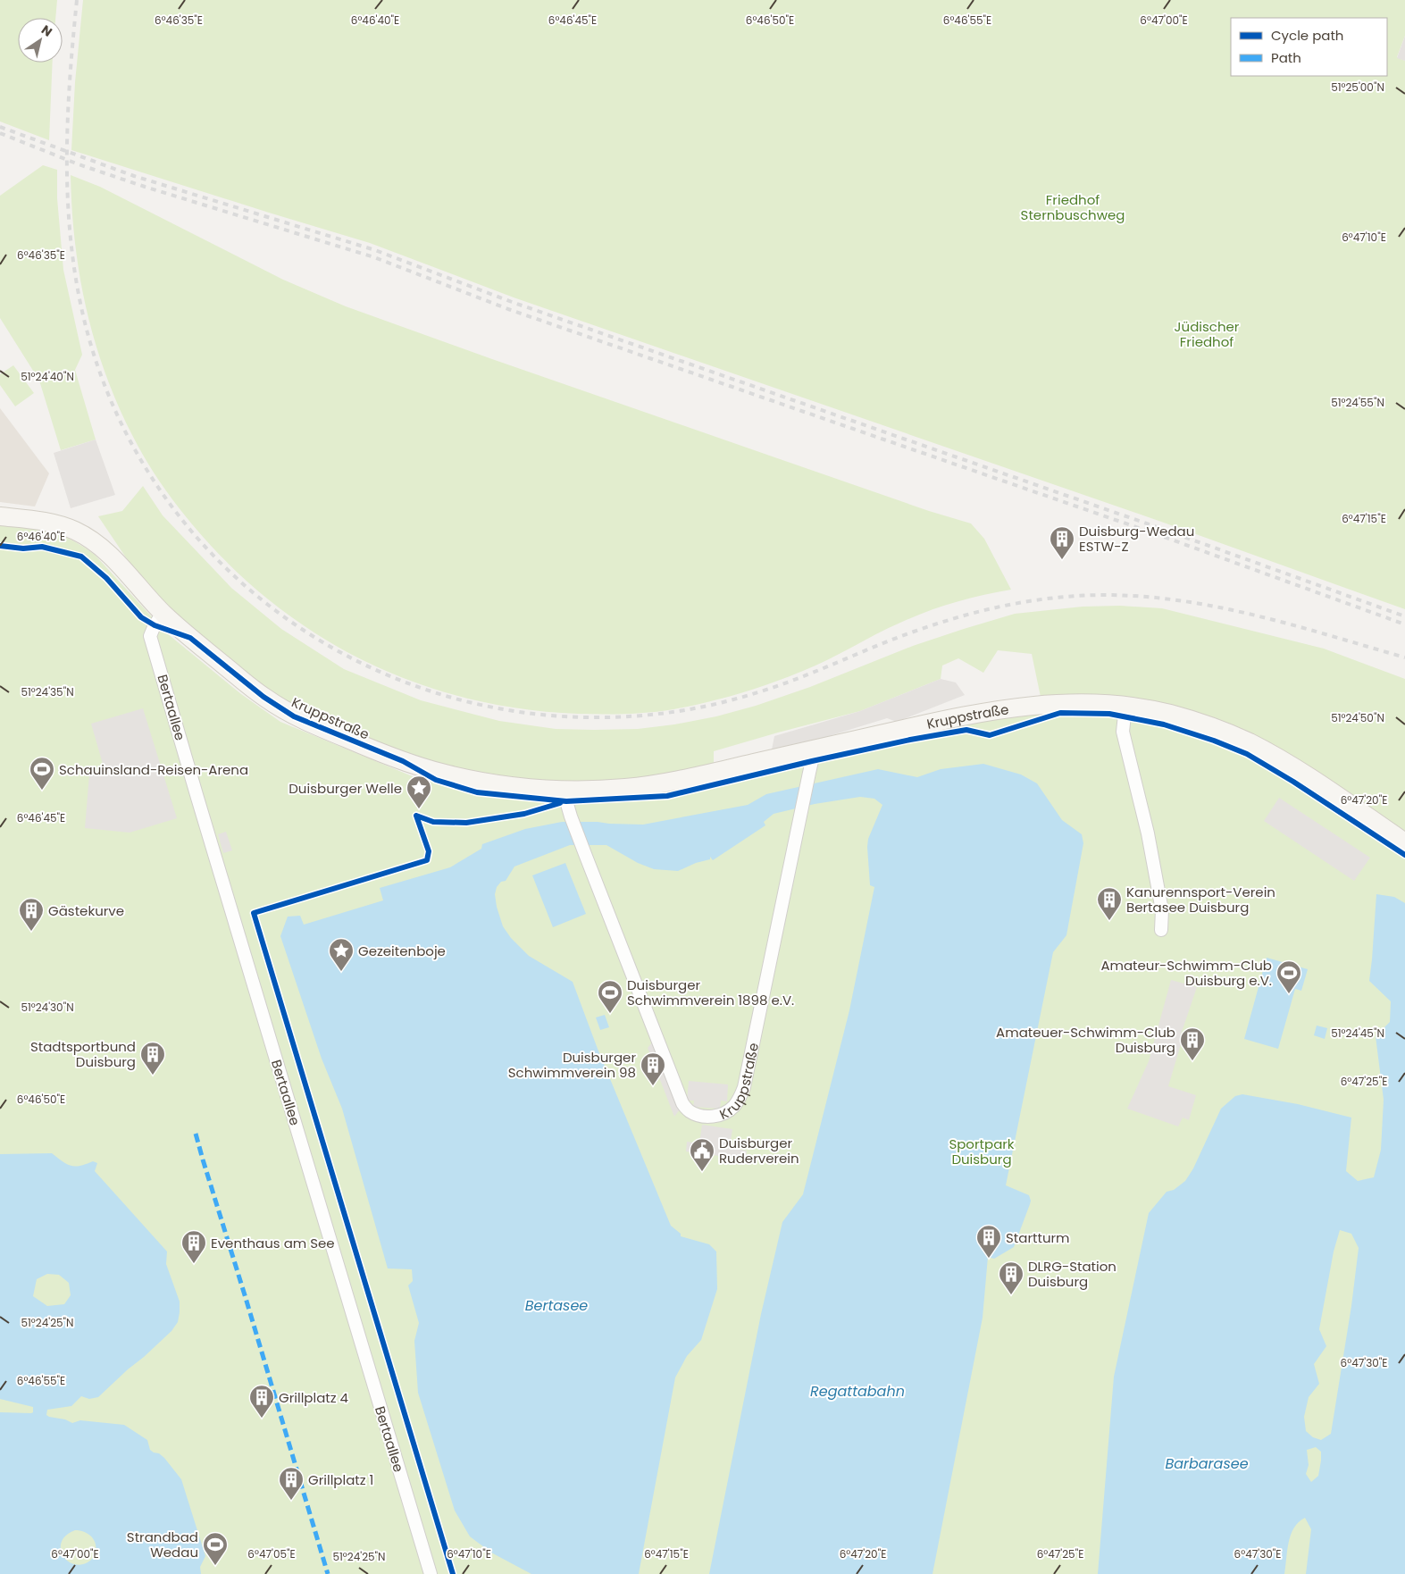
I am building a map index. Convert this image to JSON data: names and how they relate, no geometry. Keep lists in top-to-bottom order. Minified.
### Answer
{"streets":{"street":["Bertaallee","Kruppstraße"]},"crossings":[["Bertaallee","Kruppstraße"]],"water":["Bertasee","Regattabahn","Barbarasee"],"parks":["Friedhof Sternbuschweg","Jüdischer Friedhof","Sportpark Duisburg"],"places":{"building":["Duisburg-Wedau ESTW-Z","Kanurennsport-Verein Bertasee Duisburg","Gästekurve","Amateuer-Schwimm-Club Duisburg","Stadtsportbund Duisburg","Duisburger Schwimmverein 98","Startturm","Eventhaus am See","DLRG-Station Duisburg","Grillplatz 4","Grillplatz 1"],"sports":["Schauinsland-Reisen-Arena","Amateur-Schwimm-Club Duisburg e.V.","Duisburger Schwimmverein 1898 e.V.","Strandbad Wedau"],"place":["Duisburger Welle","Gezeitenboje"],"public building":["Duisburger Ruderverein"]},"legend":["Cycle path","Path"],"north":"top right","coordinates":["6°46'35\"E","6°46'40\"E","6°46'45\"E","6°46'50\"E","6°46'55\"E","6°47'00\"E","51°25'00\"N","6°47'10\"E","51°24'40\"N","51°24'55\"N","6°47'15\"E","51°24'35\"N","51°24'50\"N","6°47'20\"E","51°24'30\"N","51°24'45\"N","6°47'25\"E","51°24'25\"N","6°47'30\"E","6°47'05\"E"]}
